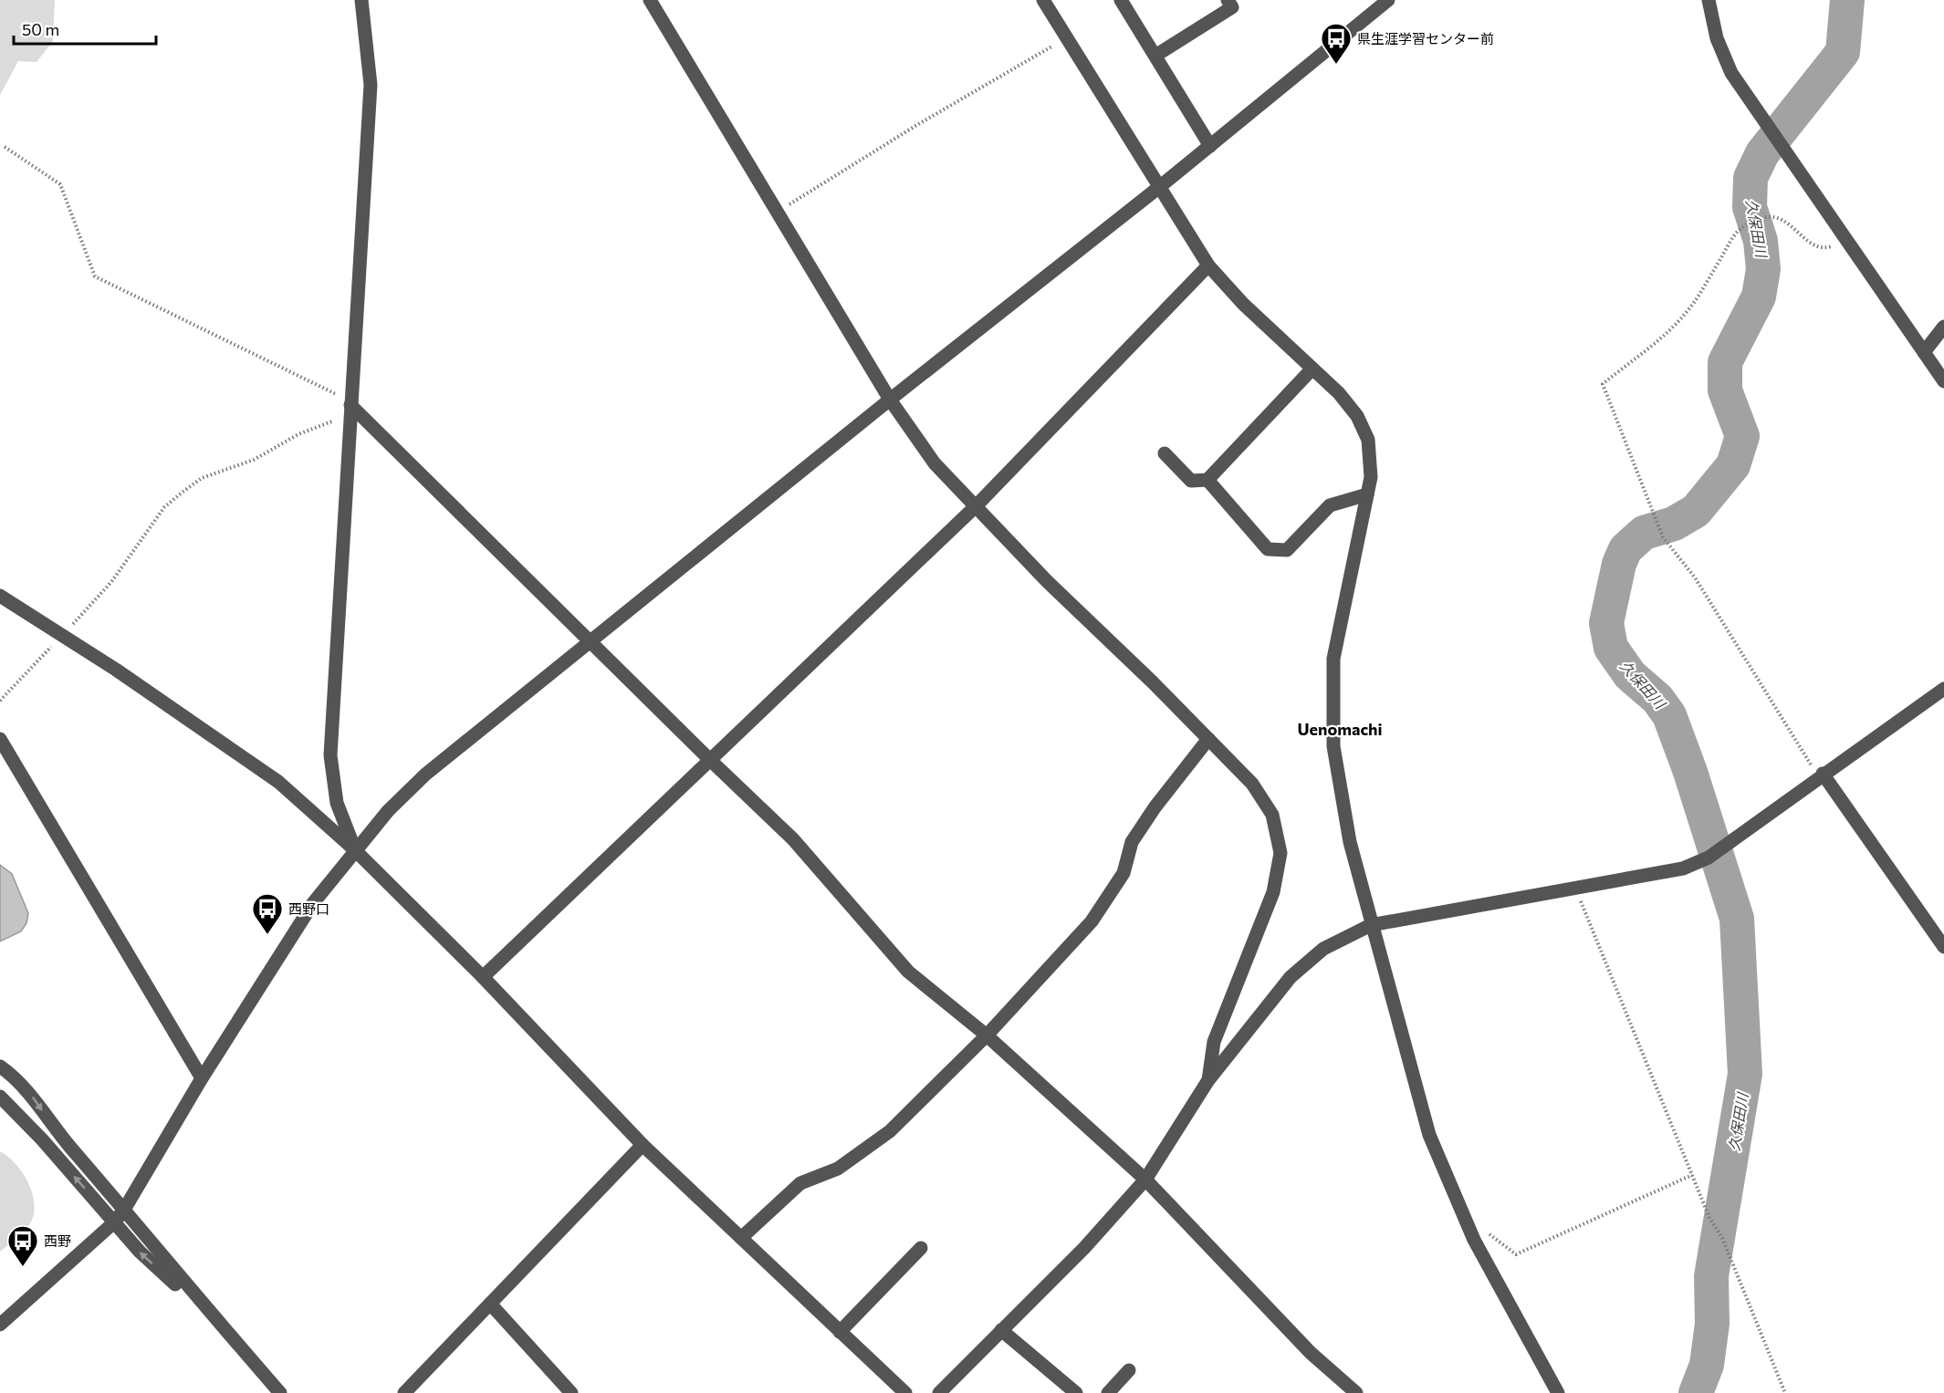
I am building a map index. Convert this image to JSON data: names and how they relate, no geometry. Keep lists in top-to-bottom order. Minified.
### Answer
{"districts":["Uenomachi"],"water":["久保田川"],"places":{"bus stop":["県生涯学習センター前","西野口","西野"]},"scale_bar":"50 m"}
